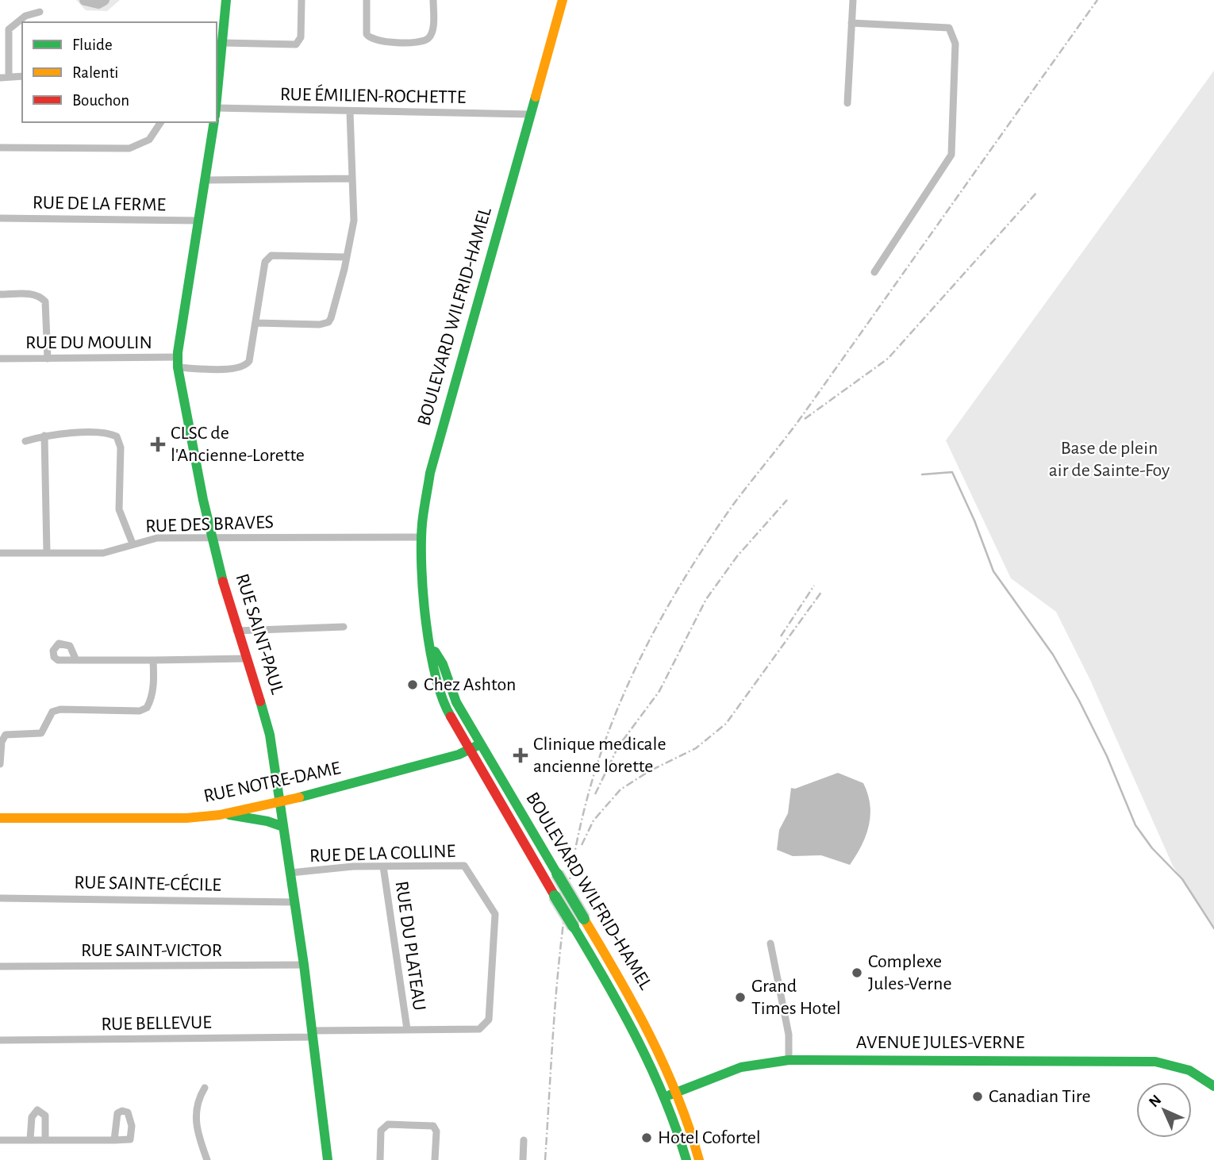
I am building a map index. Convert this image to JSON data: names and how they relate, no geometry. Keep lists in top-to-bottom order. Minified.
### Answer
{"streets":{"street":["RUE ÉMILIEN-ROCHETTE","RUE DE LA FERME","BOULEVARD WILFRID-HAMEL","RUE DU MOULIN","RUE DES BRAVES","RUE SAINT-PAUL","RUE NOTRE-DAME","RUE DE LA COLLINE","RUE SAINTE-CÉCILE","RUE DU PLATEAU","RUE SAINT-VICTOR","RUE BELLEVUE","AVENUE JULES-VERNE"]},"crossings":[["RUE ÉMILIEN-ROCHETTE","BOULEVARD WILFRID-HAMEL"],["RUE DE LA FERME","RUE SAINT-PAUL"],["BOULEVARD WILFRID-HAMEL","RUE DES BRAVES"],["BOULEVARD WILFRID-HAMEL","RUE NOTRE-DAME"],["BOULEVARD WILFRID-HAMEL","AVENUE JULES-VERNE"],["RUE DU MOULIN","RUE SAINT-PAUL"],["RUE DES BRAVES","RUE SAINT-PAUL"],["RUE SAINT-PAUL","RUE NOTRE-DAME"],["RUE SAINT-PAUL","RUE DE LA COLLINE"],["RUE SAINT-PAUL","RUE SAINTE-CÉCILE"],["RUE SAINT-PAUL","RUE SAINT-VICTOR"],["RUE SAINT-PAUL","RUE BELLEVUE"],["RUE DE LA COLLINE","RUE DU PLATEAU"],["RUE DE LA COLLINE","RUE BELLEVUE"]],"parks":["Base de plein air de Sainte-Foy"],"places":{"health":["CLSC de l'Ancienne-Lorette","Clinique medicale ancienne lorette"],"other":["Chez Ashton","Complexe Jules-Verne","Grand Times Hotel","Canadian Tire","Hotel Cofortel"]},"legend":["Fluide","Ralenti","Bouchon"],"north":"top left"}
